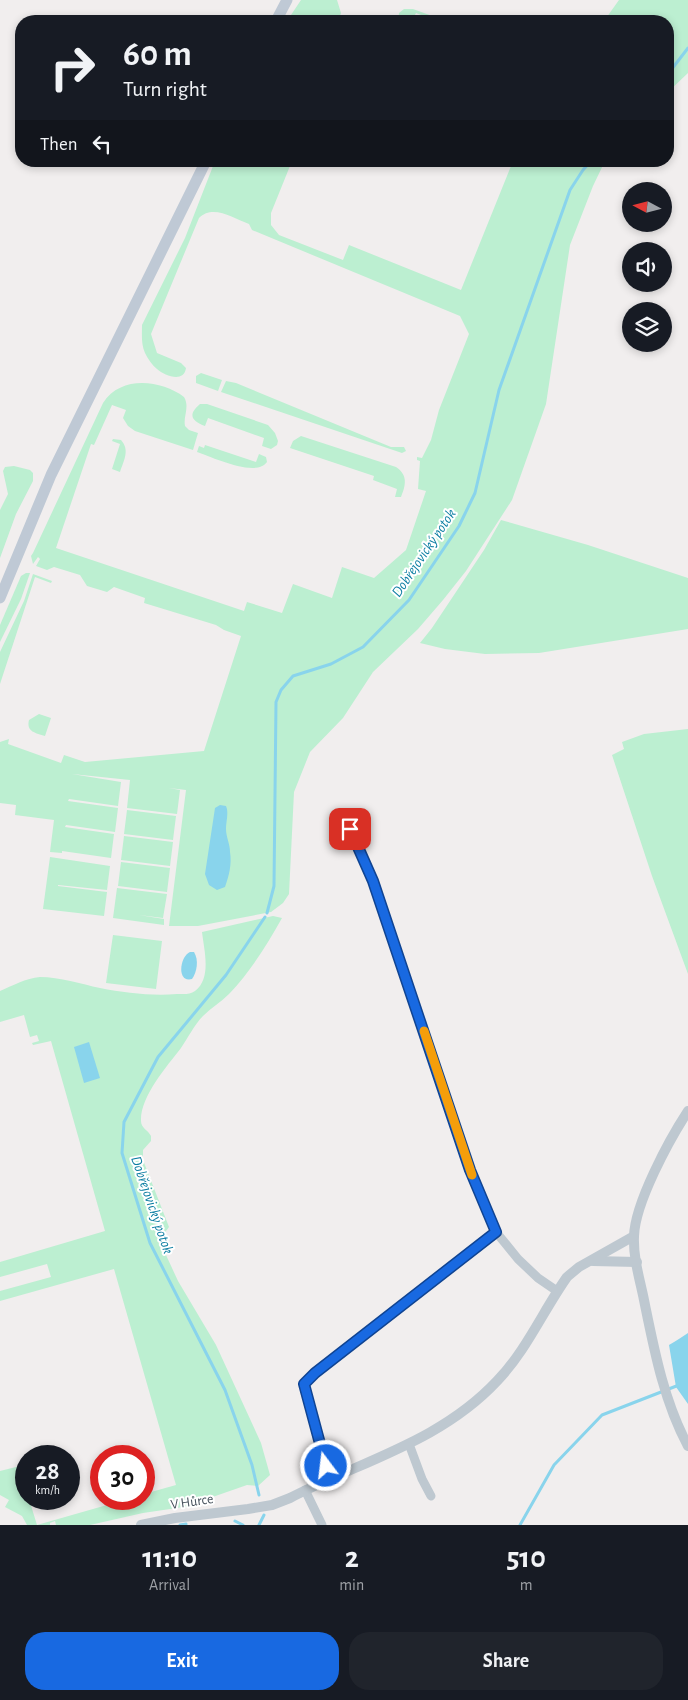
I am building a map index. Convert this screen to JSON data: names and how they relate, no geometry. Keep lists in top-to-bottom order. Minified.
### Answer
{"streets":{"street":["V Hůrce"]},"water":["Dobřejovický potok"],"north":"left","page":{"turn":["60 m","Turn right"],"then":"Then","speed":"28 km/h","limit":"30","eta":["11:10","Arrival","2","min","510","m"],"buttons":["Exit","Share"]}}
